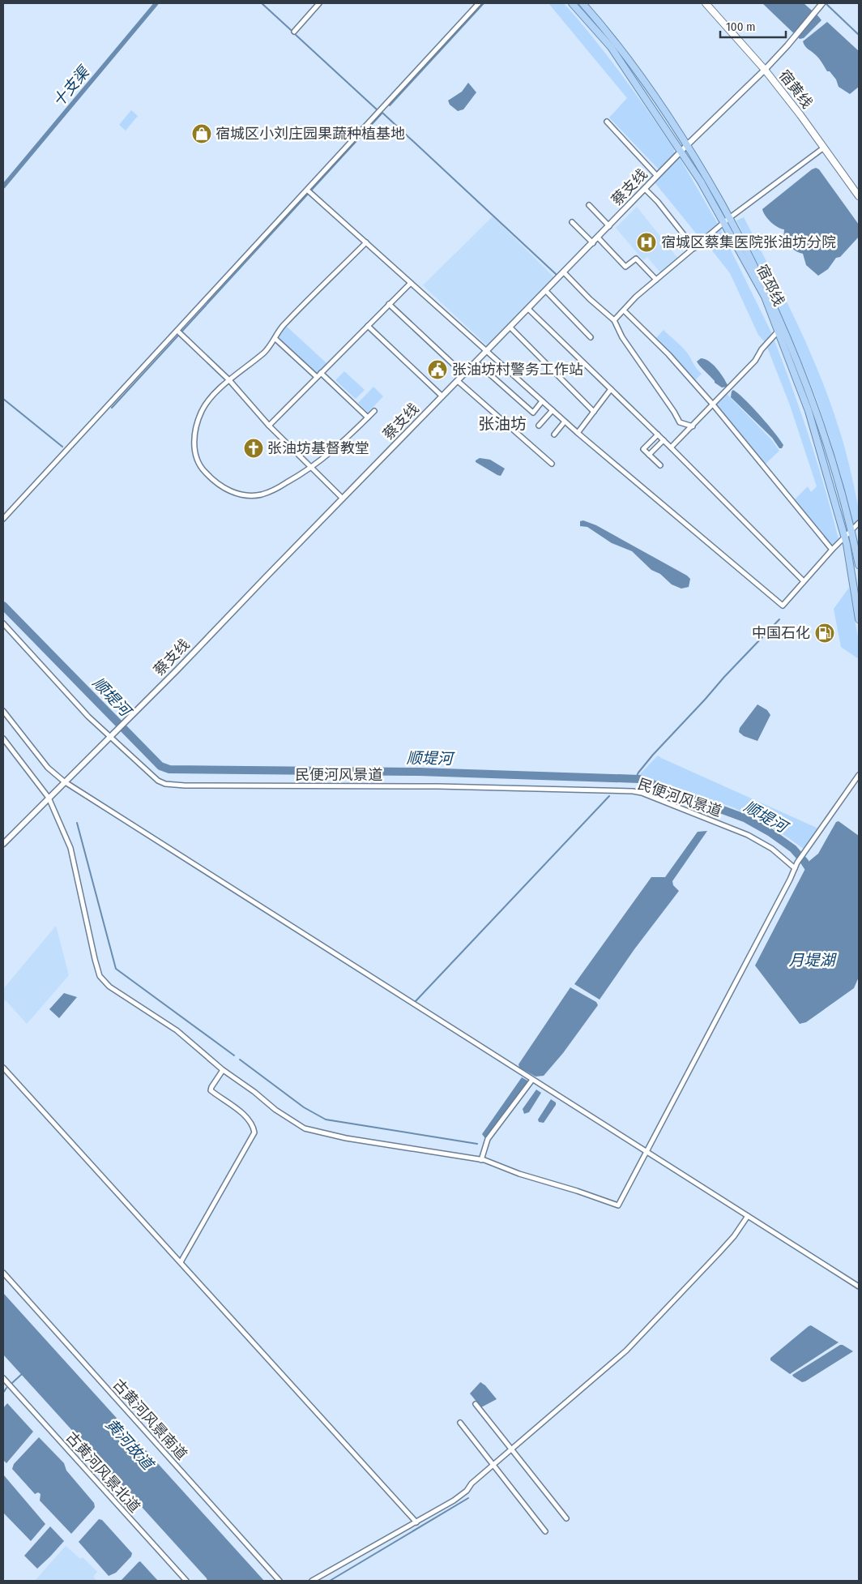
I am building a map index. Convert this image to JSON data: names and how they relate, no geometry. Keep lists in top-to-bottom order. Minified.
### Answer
{"streets":{"main road":["宿黄线","宿邳线"],"street":["蔡支线","民便河风景道","古黄河风景南道","古黄河风景北道"]},"crossings":[["宿黄线","蔡支线"],["蔡支线","宿邳线"],["蔡支线","民便河风景道"]],"districts":["张油坊"],"water":["十支渠","顺堤河","月堤湖","黄河故道"],"places":{"shop":["宿城区小刘庄园果蔬种植基地"],"hospital":["宿城区蔡集医院张油坊分院"],"public building":["张油坊村警务工作站"],"church":["张油坊基督教堂"],"fuel station":["中国石化"]},"scale_bar":"100 m"}
